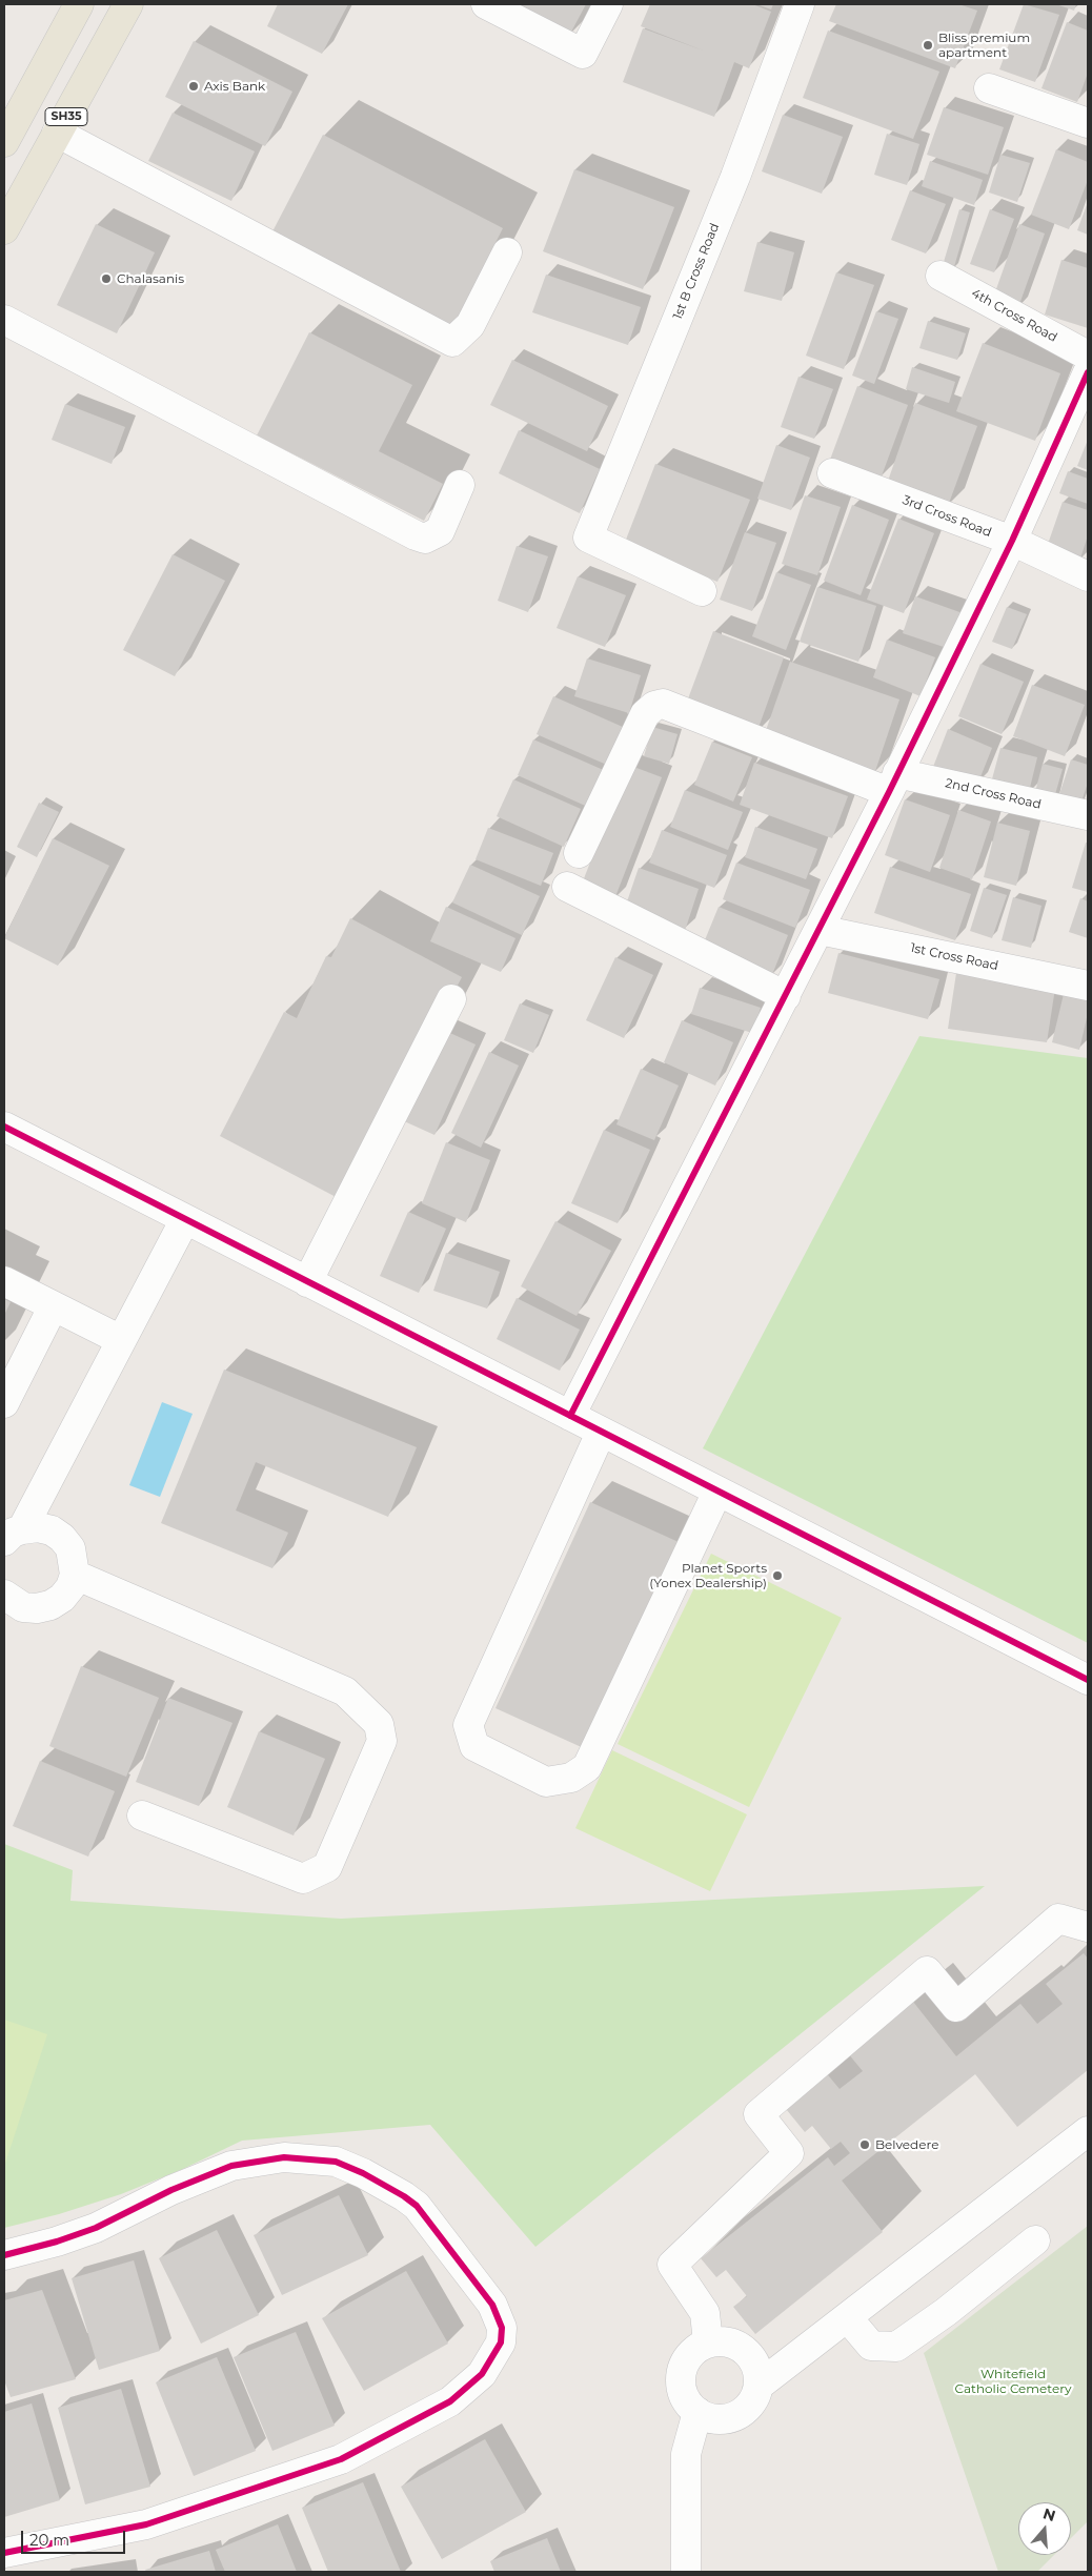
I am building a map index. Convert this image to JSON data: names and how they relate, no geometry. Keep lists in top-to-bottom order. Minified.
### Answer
{"streets":{"main road":["SH35"],"street":["1st B Cross Road","4th Cross Road","3rd Cross Road","2nd Cross Road","1st Cross Road"]},"parks":["Whitefield Catholic Cemetery"],"places":["Bliss premium apartment","Axis Bank","Chalasanis","Planet Sports (Yonex Dealership)","Belvedere"],"scale_bar":"20 m","north":"top"}
